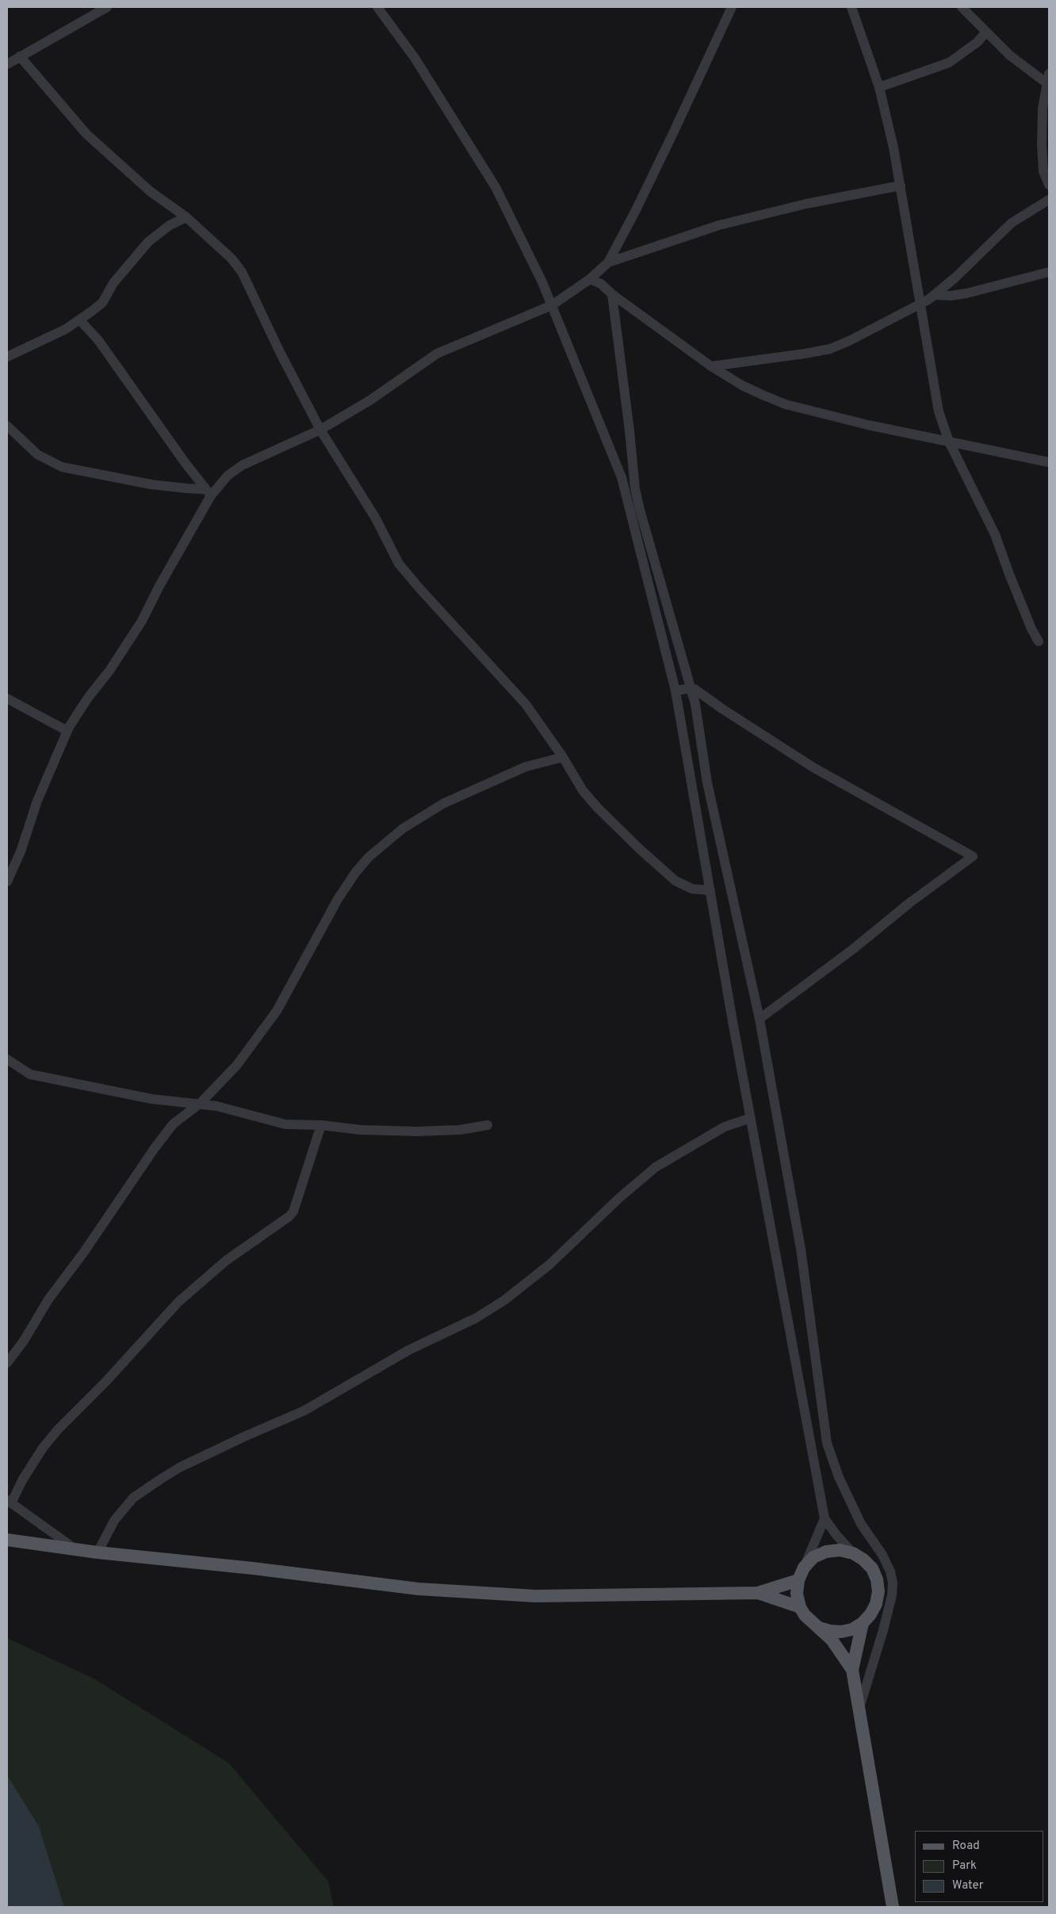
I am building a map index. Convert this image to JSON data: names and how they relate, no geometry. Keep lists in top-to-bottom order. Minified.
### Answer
{"legend":["Road","Park","Water"]}
